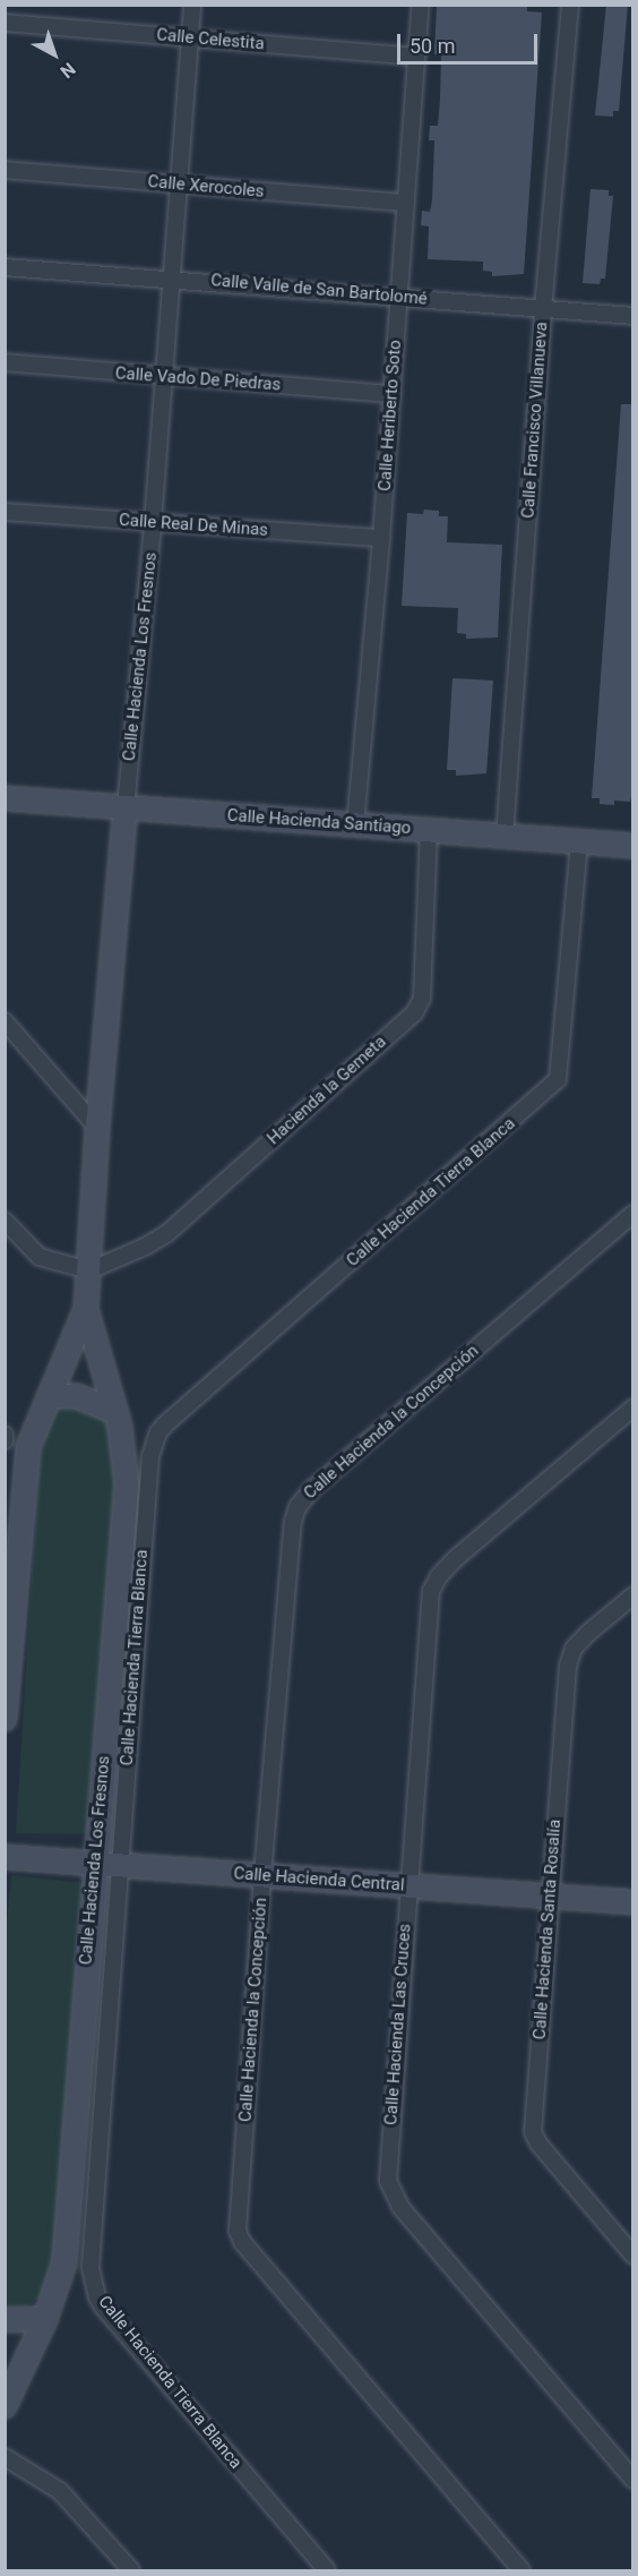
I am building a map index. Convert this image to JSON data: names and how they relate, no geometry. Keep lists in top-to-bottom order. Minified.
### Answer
{"streets":{"street":["Calle Celestita","Calle Xerocoles","Calle Valle de San Bartolomé","Calle Vado De Piedras","Calle Heriberto Soto","Calle Francisco Villanueva","Calle Real De Minas","Calle Hacienda Los Fresnos","Calle Hacienda Santiago","Hacienda la Gemeta","Calle Hacienda Tierra Blanca","Calle Hacienda la Concepción","Calle Hacienda Central","Calle Hacienda Santa Rosalía","Calle Hacienda Las Cruces"]},"crossings":[["Calle Celestita","Calle Heriberto Soto"],["Calle Celestita","Calle Hacienda Los Fresnos"],["Calle Xerocoles","Calle Heriberto Soto"],["Calle Xerocoles","Calle Hacienda Los Fresnos"],["Calle Valle de San Bartolomé","Calle Heriberto Soto"],["Calle Valle de San Bartolomé","Calle Francisco Villanueva"],["Calle Valle de San Bartolomé","Calle Hacienda Los Fresnos"],["Calle Vado De Piedras","Calle Heriberto Soto"],["Calle Vado De Piedras","Calle Hacienda Los Fresnos"],["Calle Heriberto Soto","Calle Real De Minas"],["Calle Heriberto Soto","Calle Hacienda Santiago"],["Calle Francisco Villanueva","Calle Hacienda Santiago"],["Calle Real De Minas","Calle Hacienda Los Fresnos"],["Calle Hacienda Los Fresnos","Calle Hacienda Santiago"],["Calle Hacienda Los Fresnos","Hacienda la Gemeta"],["Calle Hacienda Los Fresnos","Calle Hacienda Central"],["Calle Hacienda Santiago","Hacienda la Gemeta"],["Calle Hacienda Santiago","Calle Hacienda Tierra Blanca"],["Calle Hacienda Tierra Blanca","Calle Hacienda Central"],["Calle Hacienda la Concepción","Calle Hacienda Central"],["Calle Hacienda Central","Calle Hacienda Santa Rosalía"],["Calle Hacienda Central","Calle Hacienda Las Cruces"]],"scale_bar":"50 m","north":"bottom right"}
